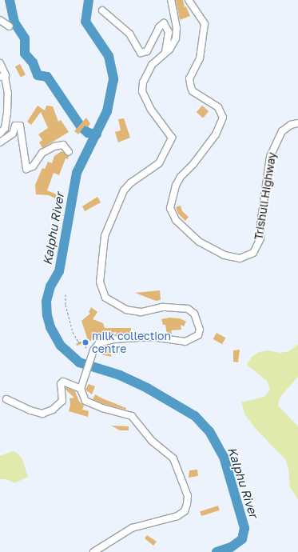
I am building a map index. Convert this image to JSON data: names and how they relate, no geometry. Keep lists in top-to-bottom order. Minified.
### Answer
{"streets":{"street":["Trishuli Highway"]},"water":["Kalphu River"],"places":["milk collection centre"]}
